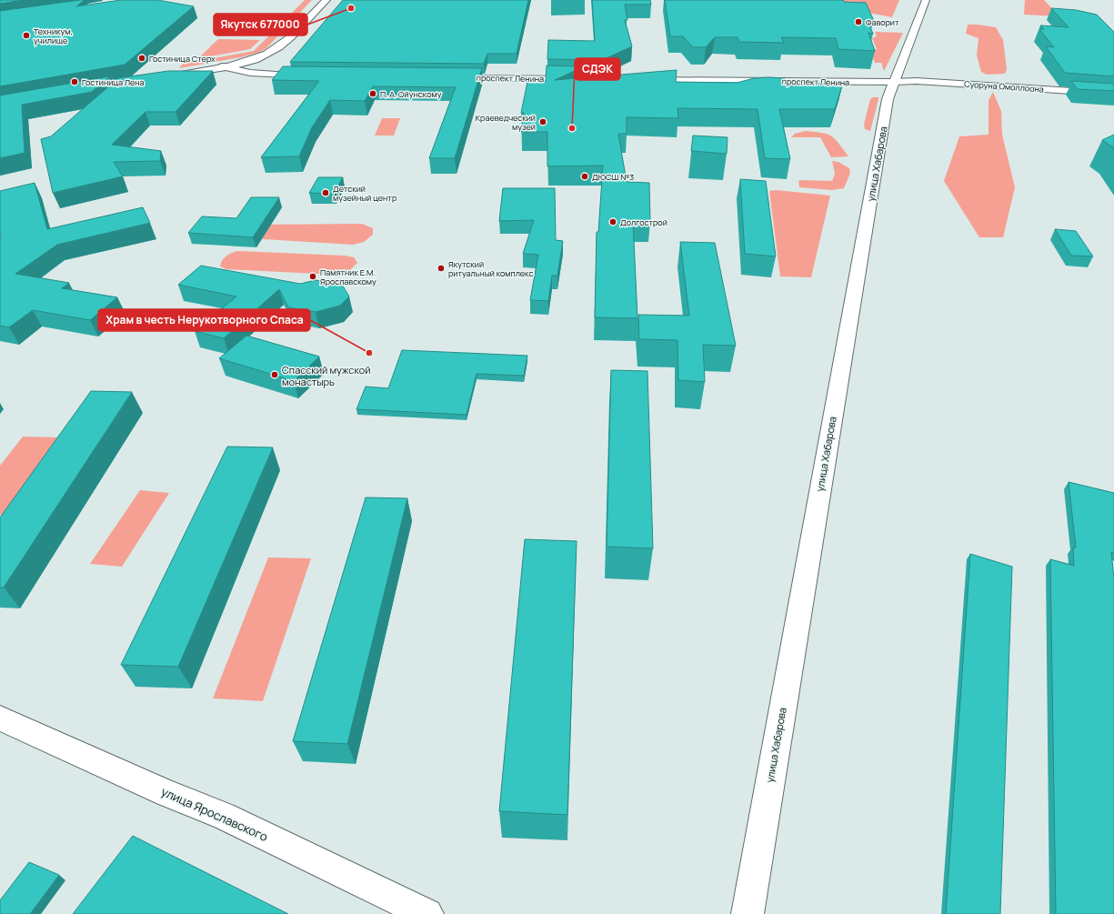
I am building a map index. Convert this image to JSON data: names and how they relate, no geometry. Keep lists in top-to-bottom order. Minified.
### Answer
{"streets":{"main road":["проспект Ленина","Суоруна Омоллоона","улица Хабарова","улица Ярославского"]},"crossings":[["проспект Ленина","Суоруна Омоллоона"],["проспект Ленина","улица Хабарова"],["Суоруна Омоллоона","улица Хабарова"]],"places":["Якутск 677000","Фаворит","Техникум, училище","Гостиница Стерх","Гостиница Лена","П. А. Ойунскому","Краеведческий музей","СДЭК","ДЮСШ №3","Детский музейный центр","Долгострой","Якутский ритуальный комплекс","Памятник Е.М. Ярославскому","Храм в честь Нерукотворного Спаса","Спасский мужской монастырь"]}
